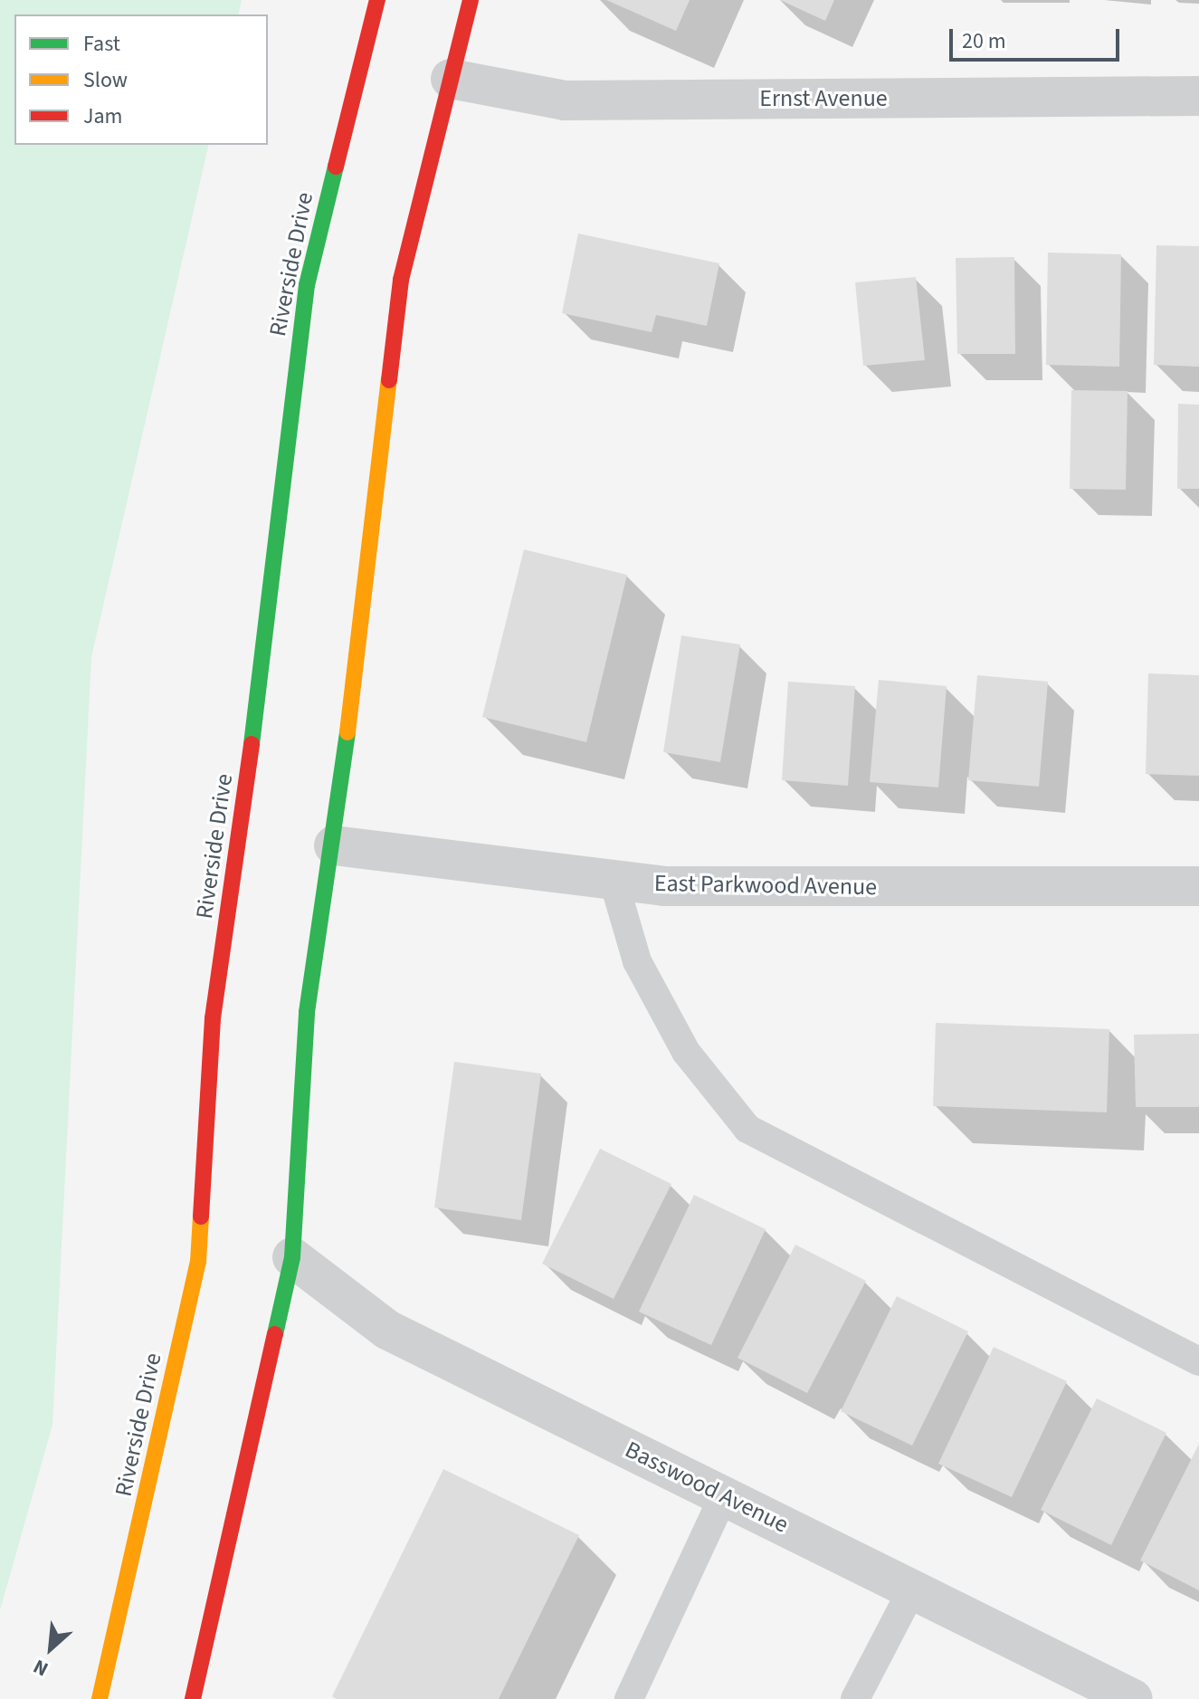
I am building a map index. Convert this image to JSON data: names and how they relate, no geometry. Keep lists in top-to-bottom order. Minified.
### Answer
{"streets":{"main road":["Riverside Drive"],"street":["Ernst Avenue","East Parkwood Avenue","Basswood Avenue"]},"legend":["Fast","Slow","Jam"],"scale_bar":"20 m","north":"bottom left"}
